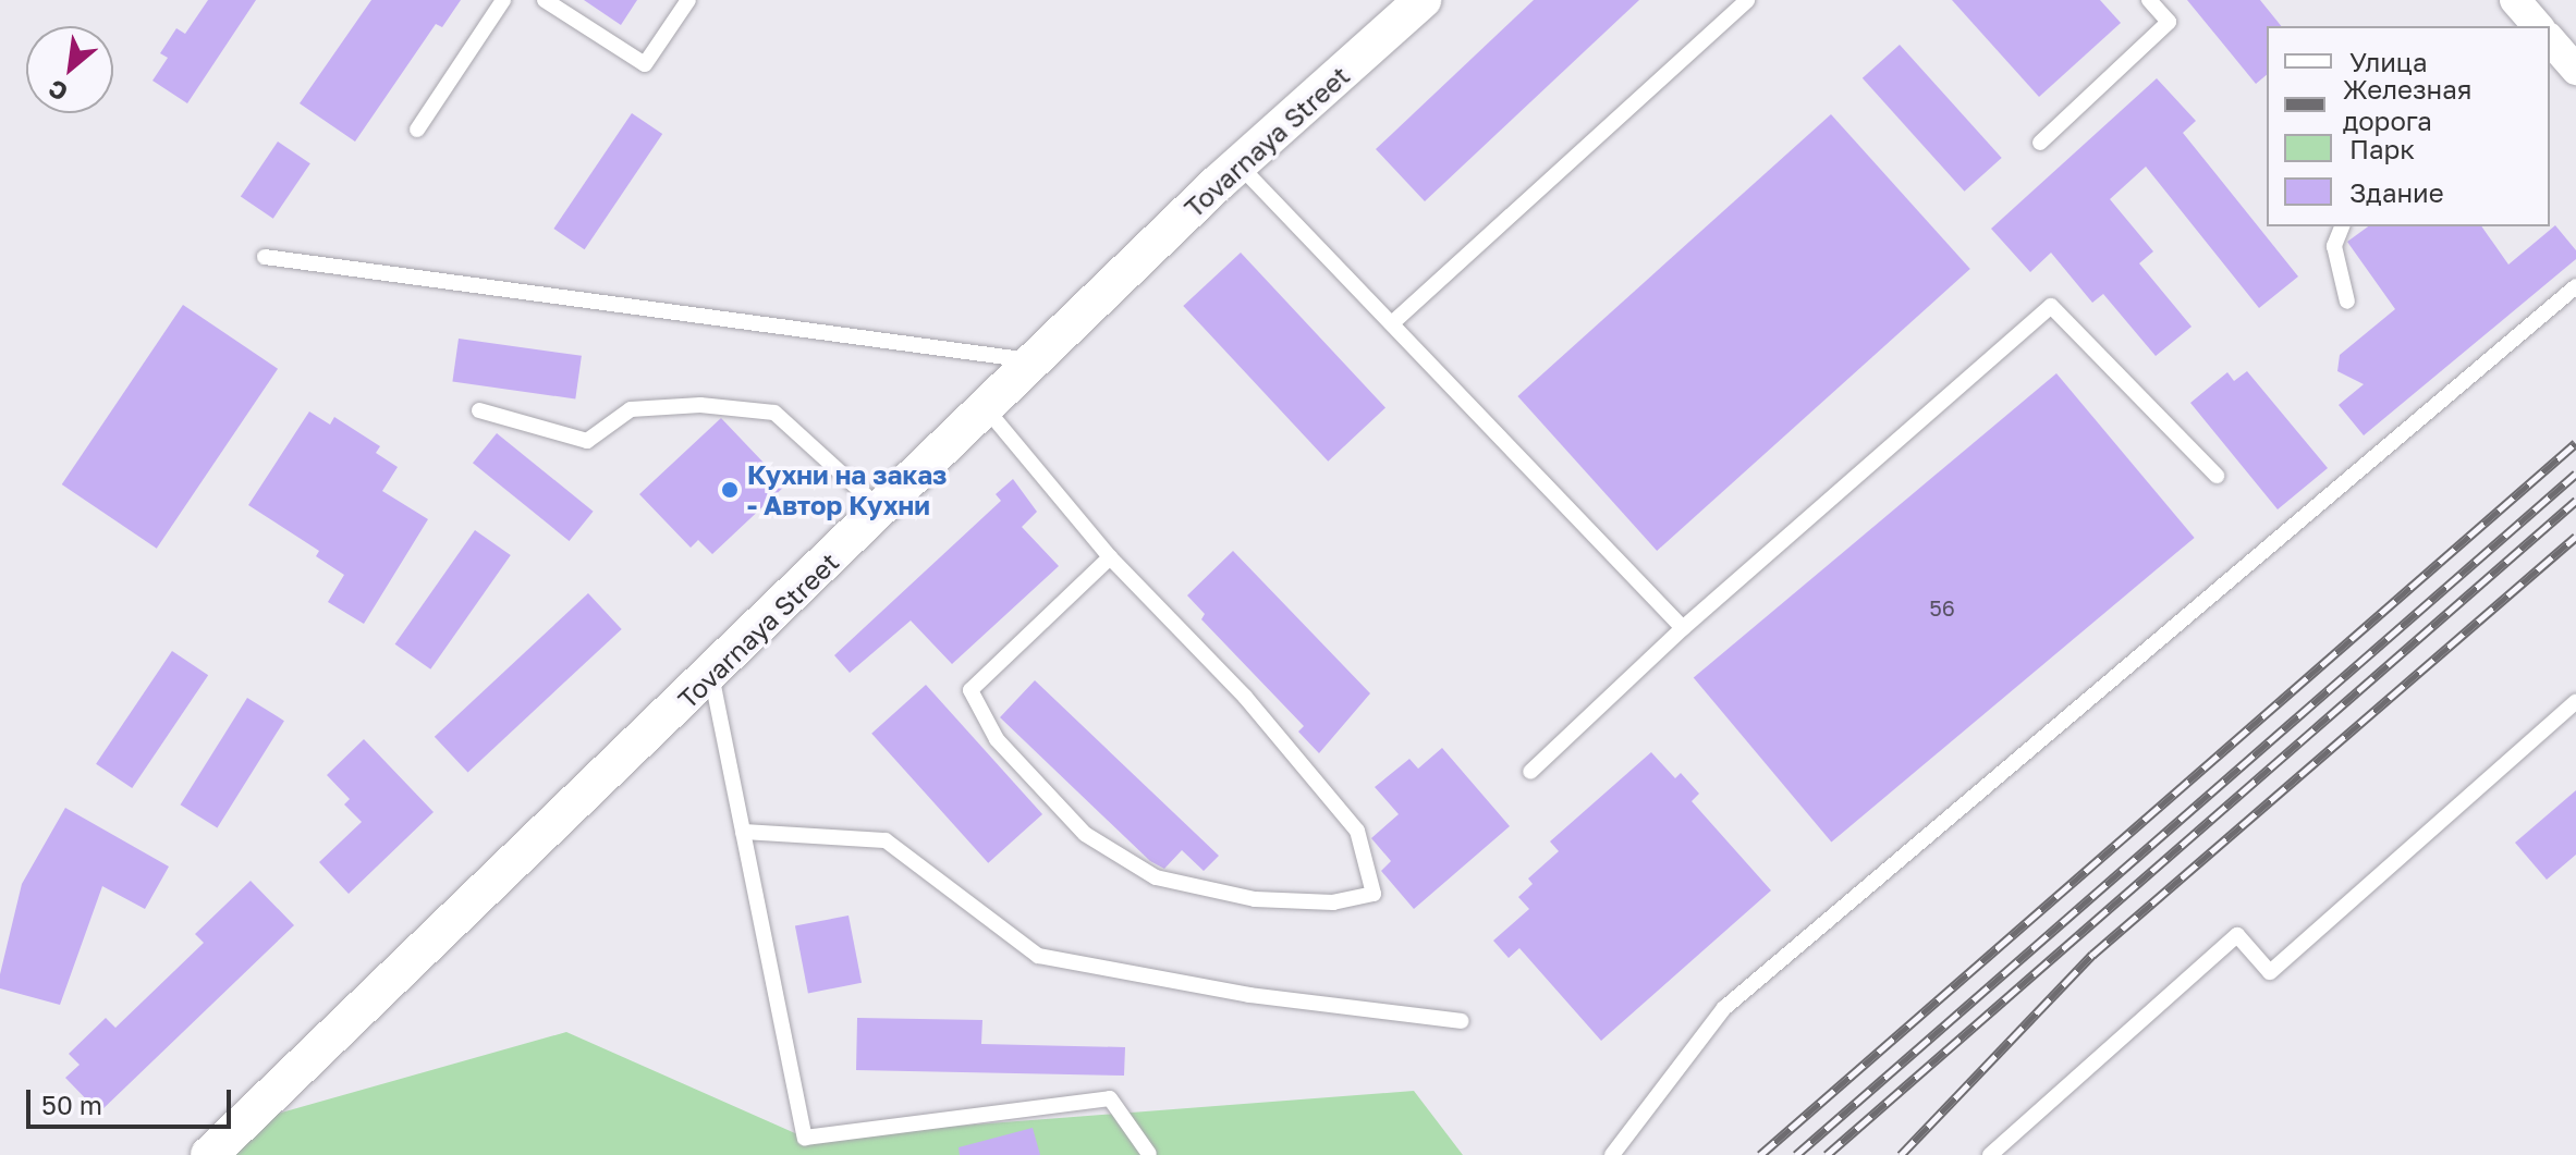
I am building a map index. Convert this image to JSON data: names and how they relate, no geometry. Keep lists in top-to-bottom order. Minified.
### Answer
{"streets":{"street":["Tovarnaya Street"]},"places":["Кухни на заказ - Автор Кухни"],"house_numbers":["56"],"legend":["Улица","Железная дорога","Парк","Здание"],"scale_bar":"50 m","north":"bottom left"}
